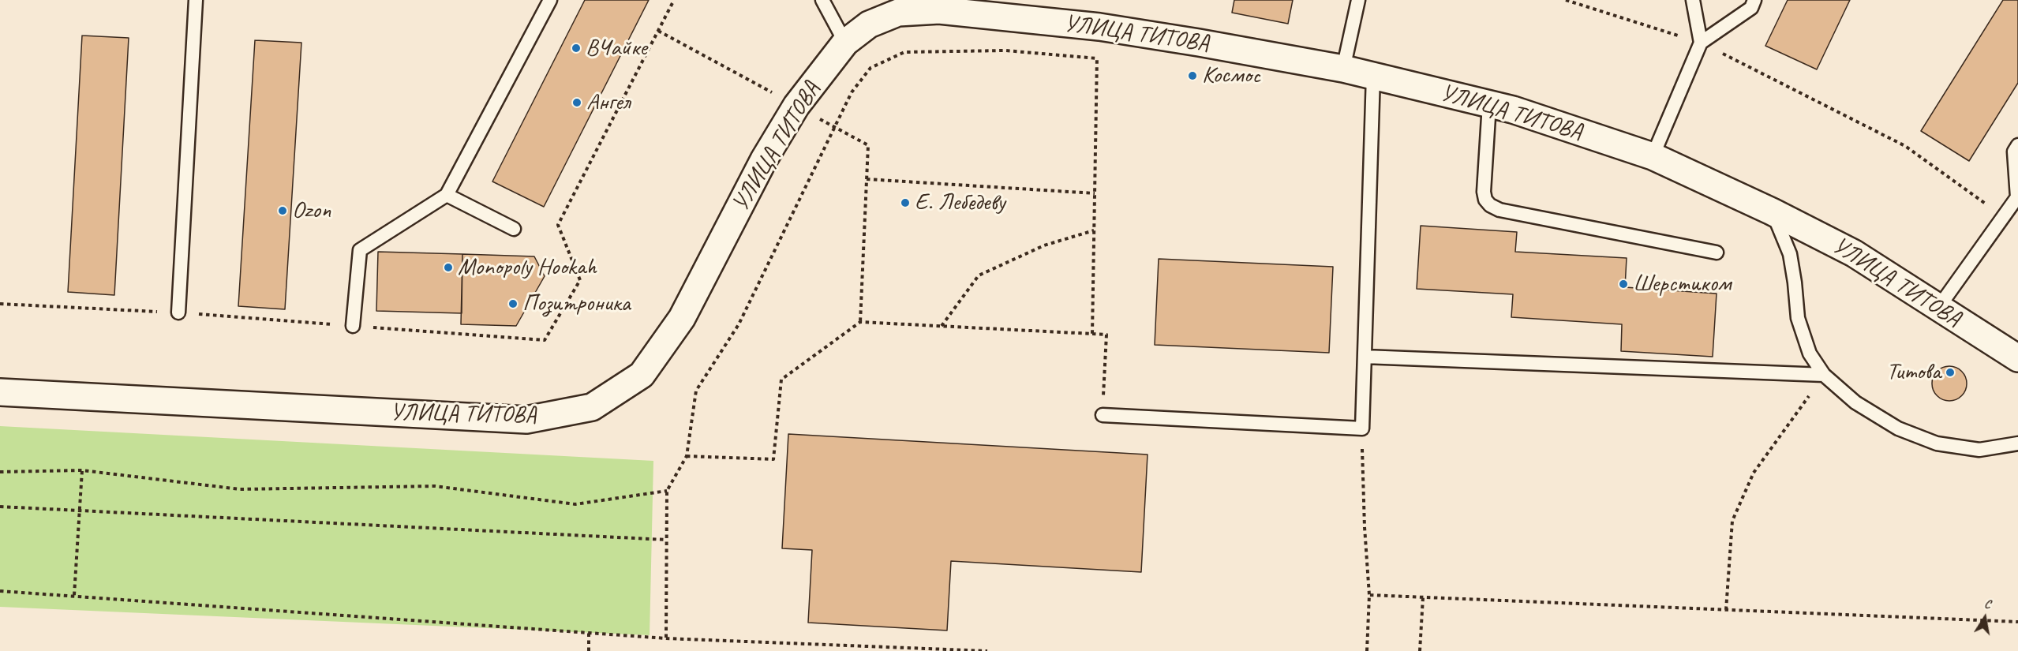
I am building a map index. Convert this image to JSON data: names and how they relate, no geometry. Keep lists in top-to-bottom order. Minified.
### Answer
{"streets":{"main road":["УЛИЦА ТИТОВА"]},"places":["ВЧайке","Космос","Ангел","Е. Лебедеву","Ozon","Monopoly Hookah","Шерстиком","Позитроника","Титова"],"north":"top"}
